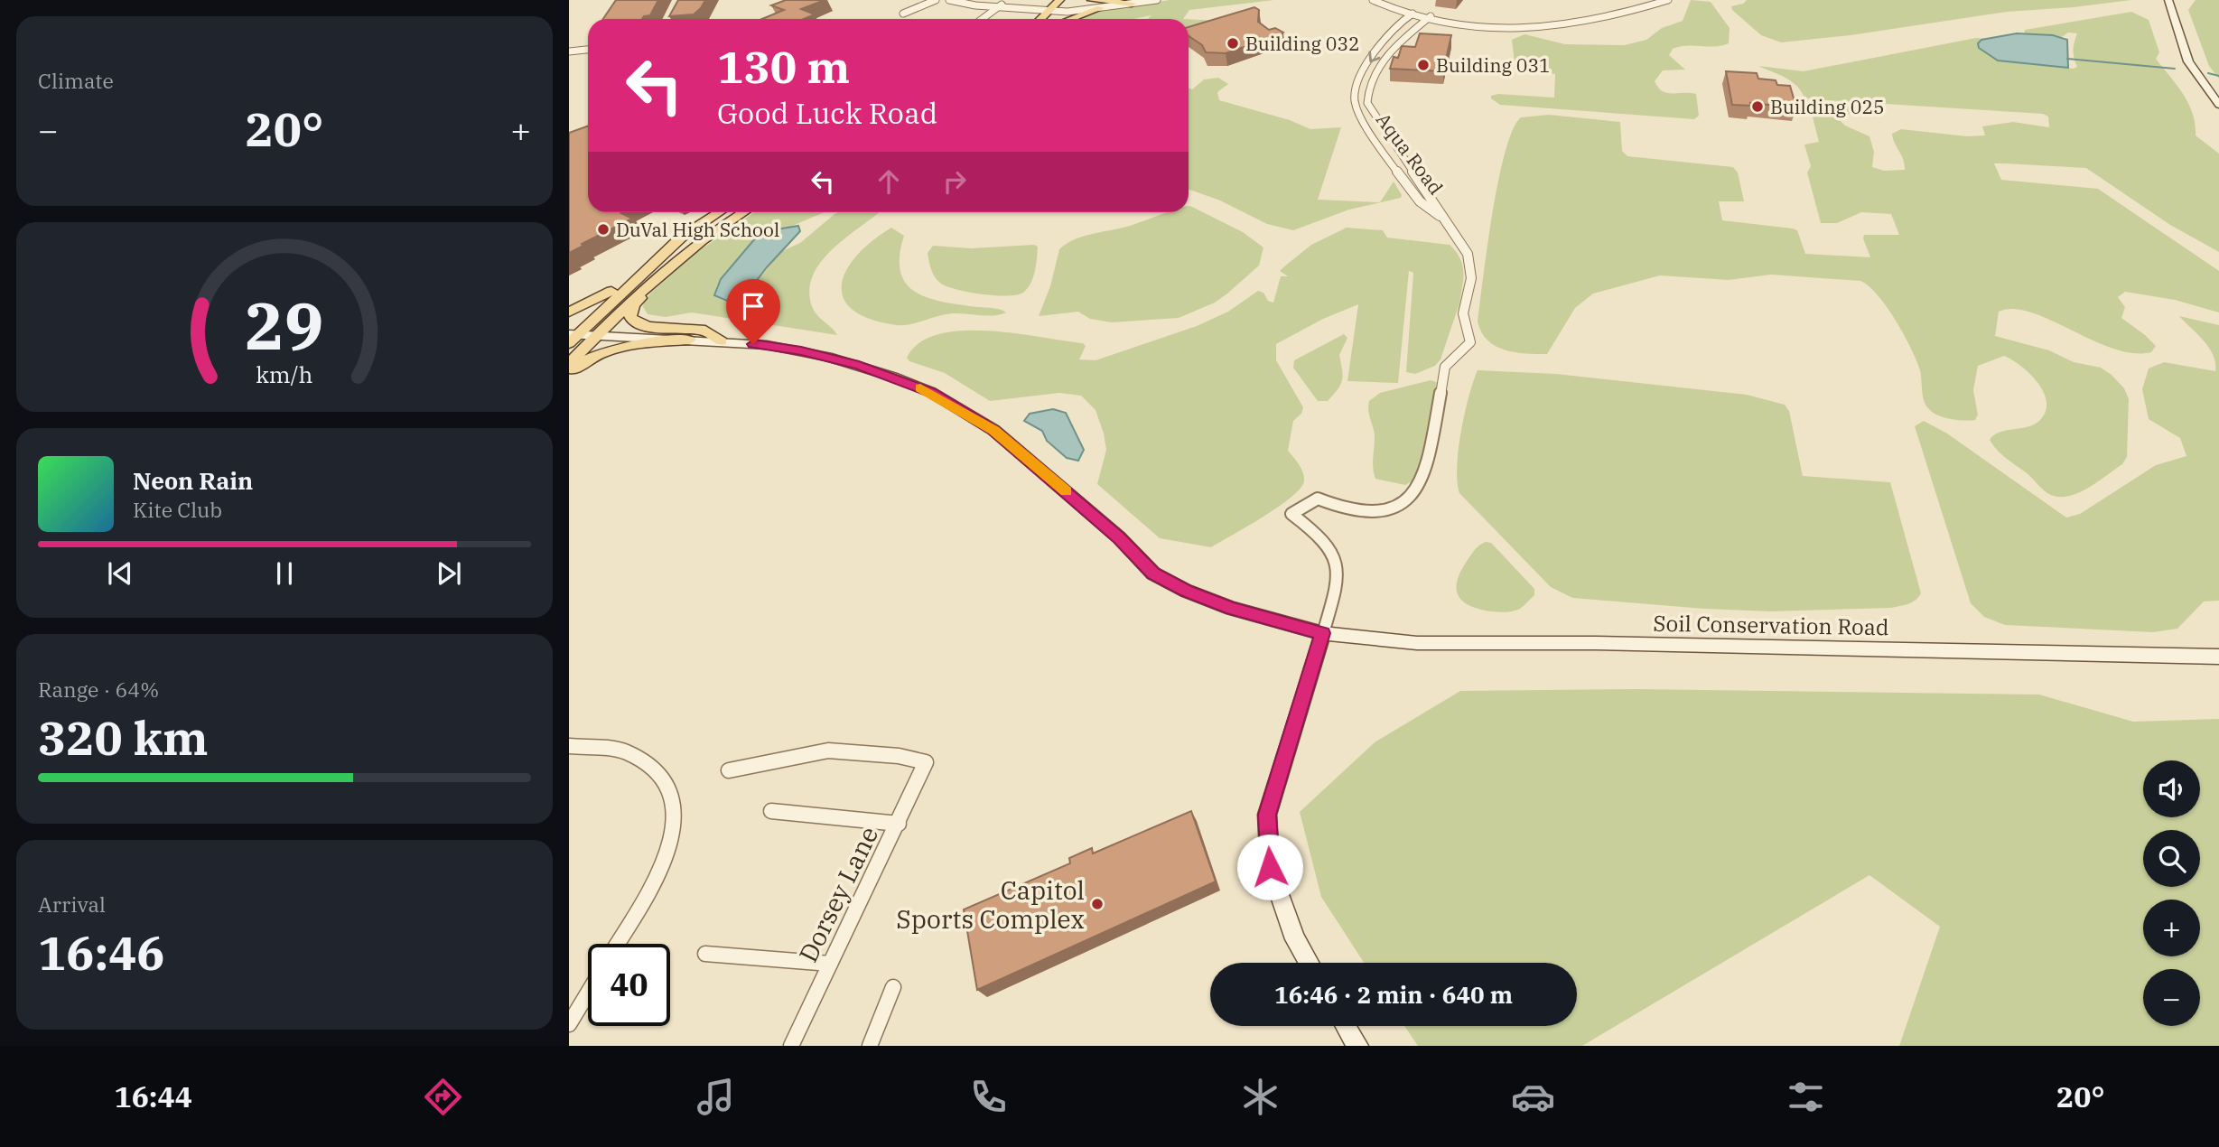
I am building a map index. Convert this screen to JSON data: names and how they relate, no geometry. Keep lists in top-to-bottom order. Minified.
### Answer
{"streets":{"main road":["Soil Conservation Road"],"street":["Aqua Road","Dorsey Lane"]},"crossings":[["Aqua Road","Soil Conservation Road"]],"places":["Building 032","Building 031","Building 025","DuVal High School","Capitol Sports Complex"],"page":{"tile":["Climate",["Range · 64%","320 km"],["Arrival","16:46"]],"turn":["130 m","Good Luck Road"],"heat":["−","20°","+"],"song":["Neon Rain","Kite Club"],"map_buttons":["+","−"],"limit":"40","trip":"16:46 · 2 min · 640 m","tabs":["16:44","20°"],"gauge":["29","km/h"]}}
